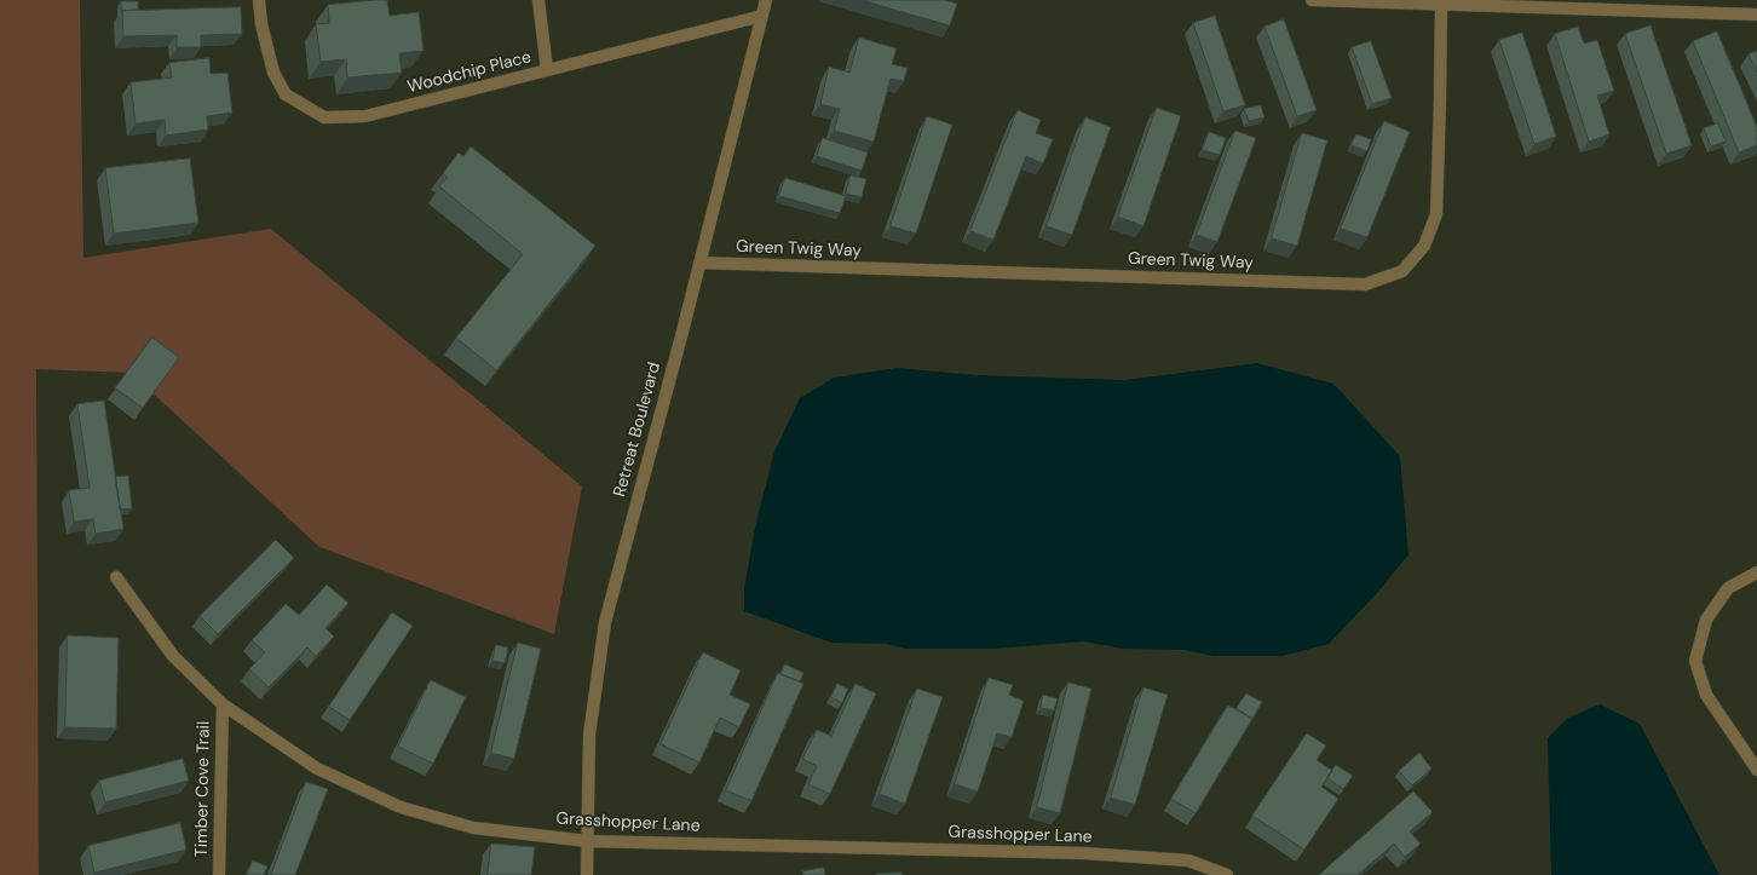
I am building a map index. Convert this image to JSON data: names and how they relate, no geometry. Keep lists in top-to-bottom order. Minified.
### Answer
{"streets":{"street":["Woodchip Place","Green Twig Way","Retreat Boulevard","Timber Cove Trail","Grasshopper Lane"]},"crossings":[["Woodchip Place","Retreat Boulevard"],["Green Twig Way","Retreat Boulevard"],["Retreat Boulevard","Grasshopper Lane"],["Timber Cove Trail","Grasshopper Lane"]]}
